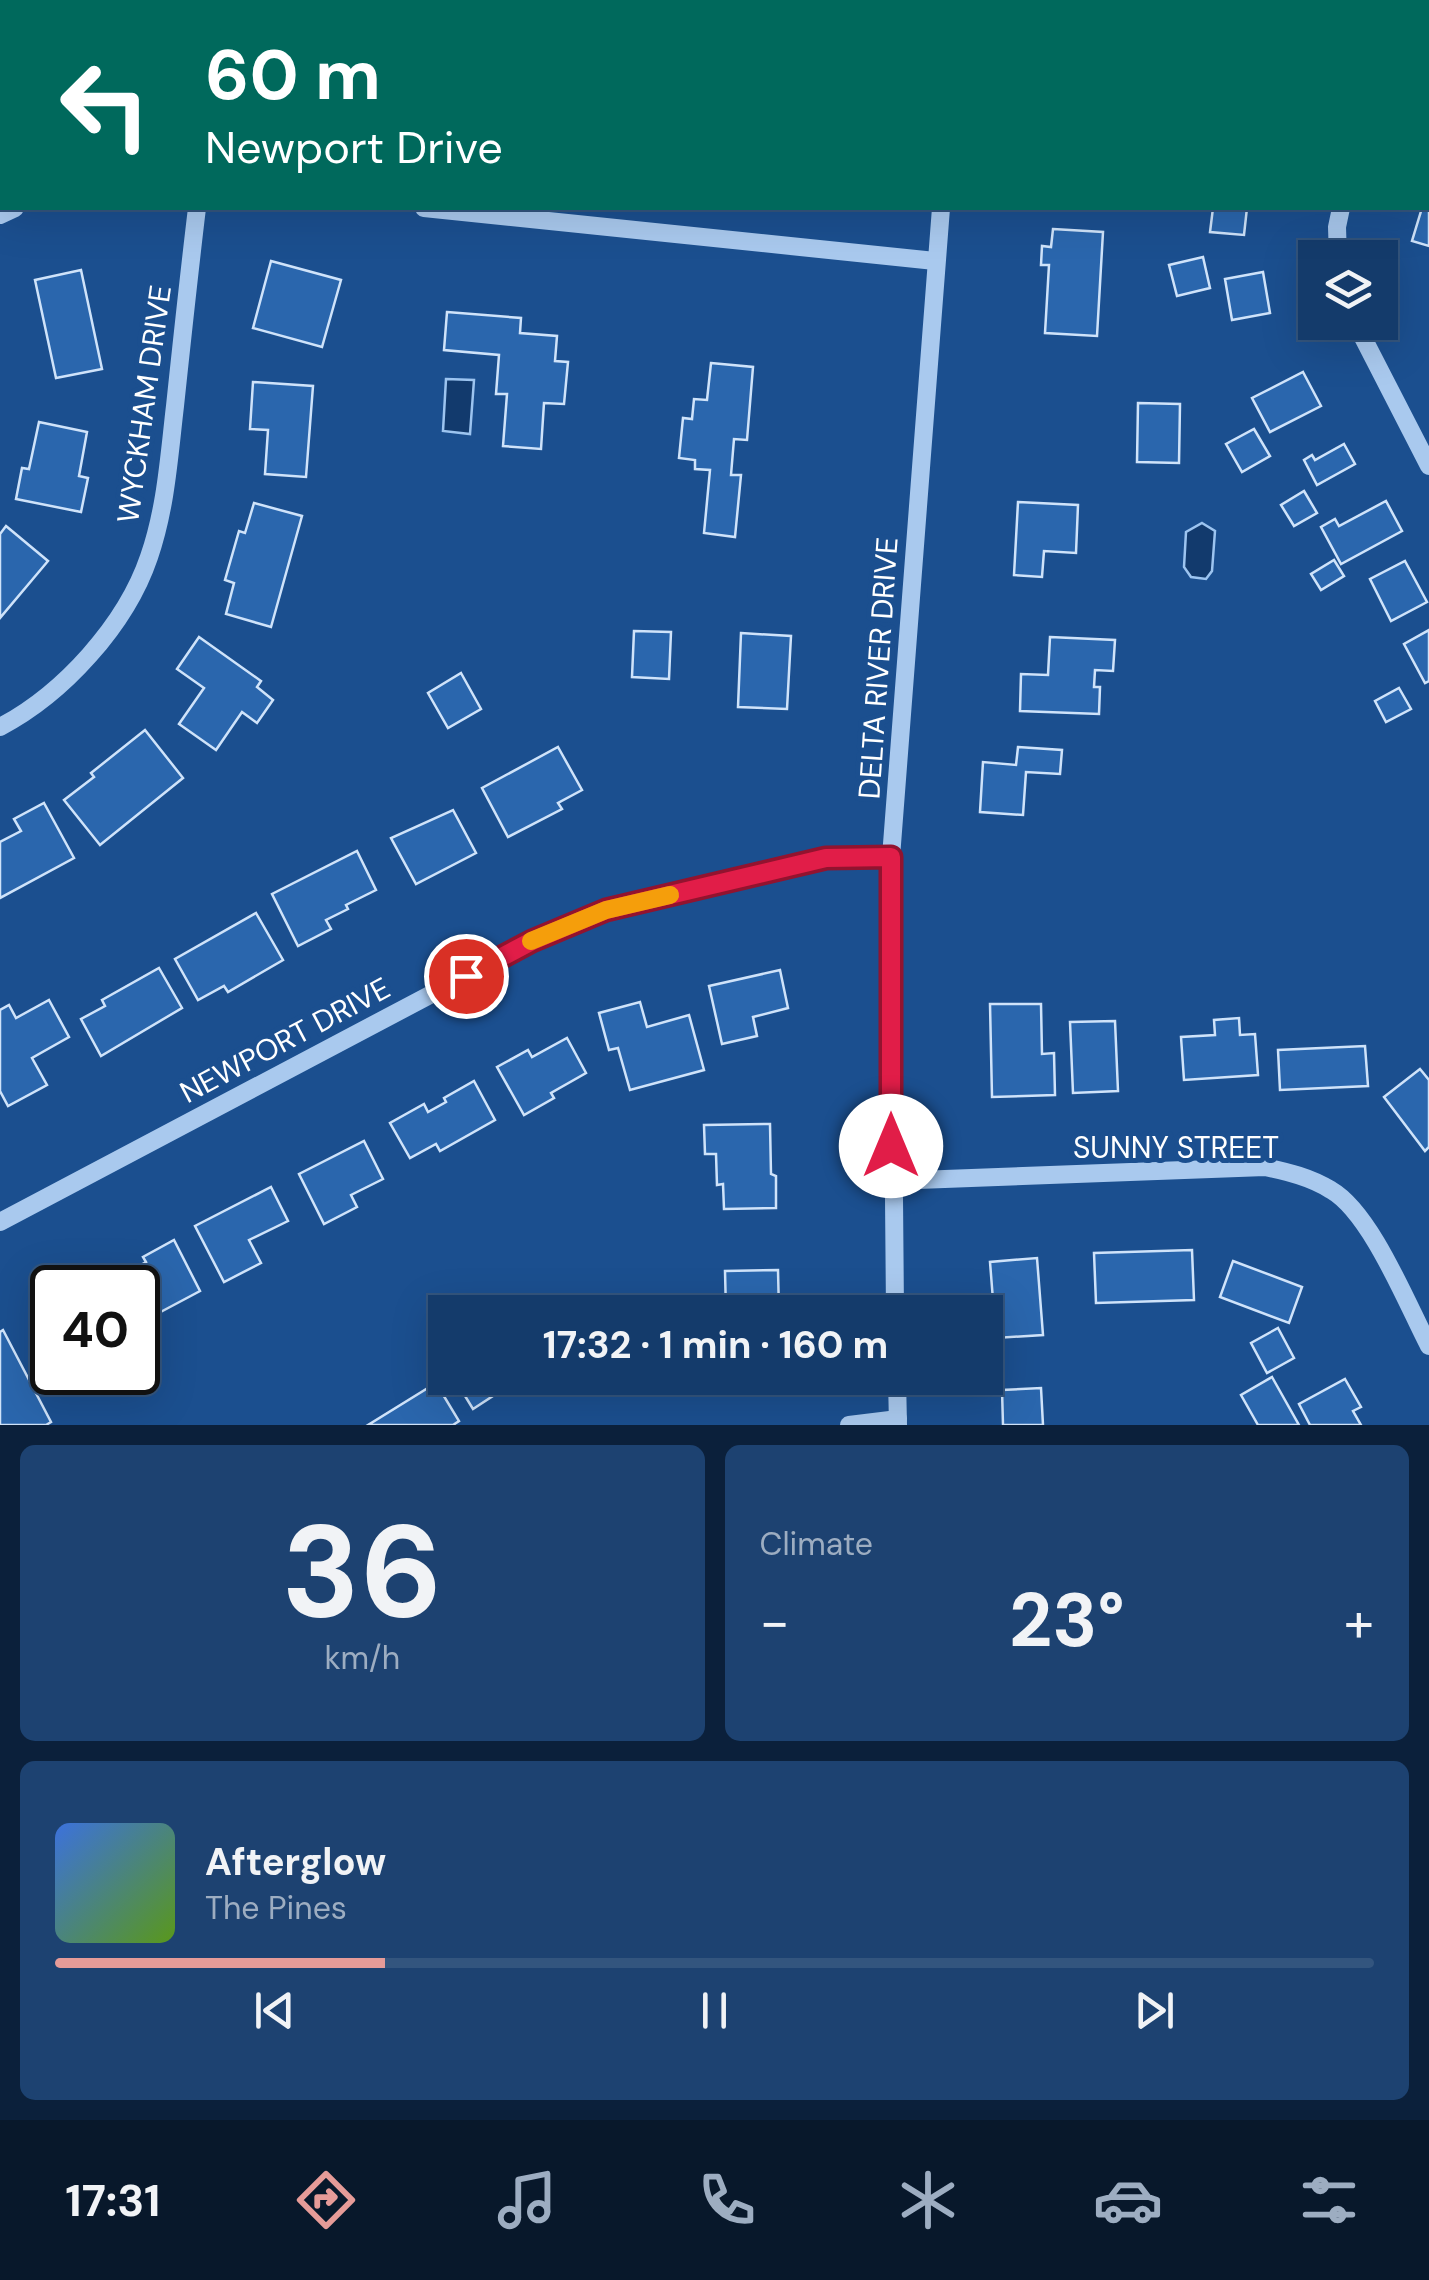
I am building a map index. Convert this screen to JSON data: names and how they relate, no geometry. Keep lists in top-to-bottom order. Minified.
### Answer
{"streets":{"street":["WYCKHAM DRIVE","DELTA RIVER DRIVE","NEWPORT DRIVE","SUNNY STREET"]},"crossings":[["DELTA RIVER DRIVE","NEWPORT DRIVE"],["DELTA RIVER DRIVE","SUNNY STREET"]],"page":{"turn":["60 m","Newport Drive"],"limit":"40","trip":"17:32 · 1 min · 160 m","tile":[["36","km/h"],"Climate"],"heat":["−","23°","+"],"song":["Afterglow","The Pines"],"tabs":"17:31"}}
